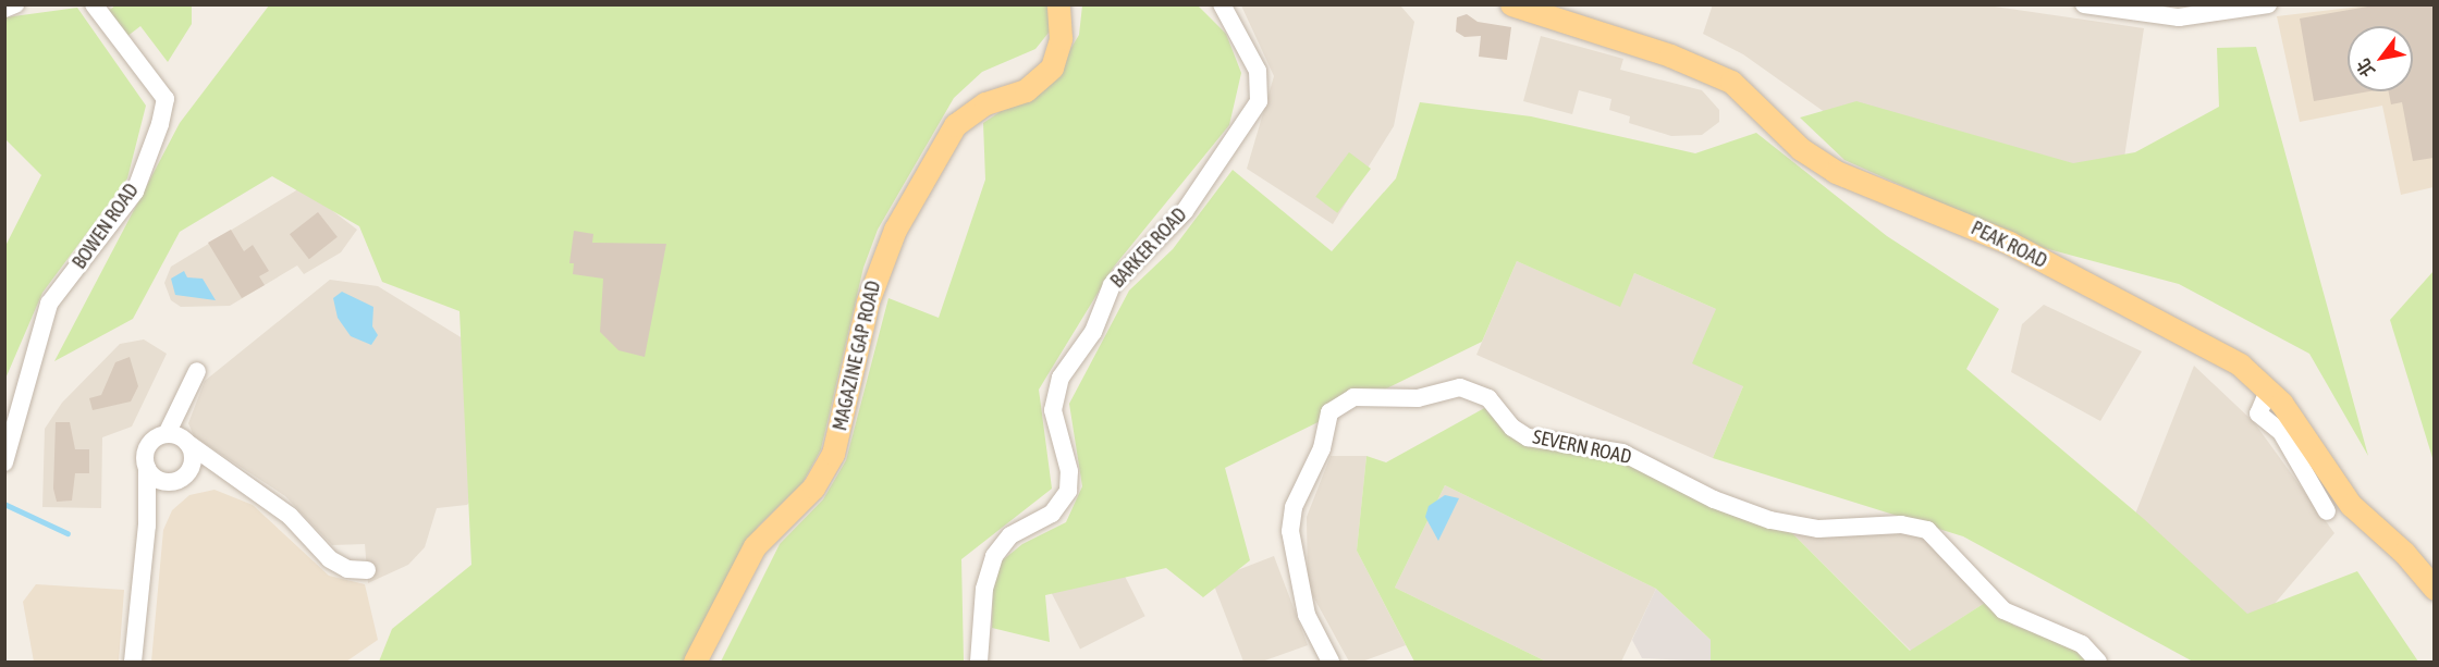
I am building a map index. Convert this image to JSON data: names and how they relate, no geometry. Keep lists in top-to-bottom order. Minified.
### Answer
{"streets":{"main road":["PEAK ROAD","MAGAZINE GAP ROAD"],"street":["BOWEN ROAD","BARKER ROAD","SEVERN ROAD"]},"north":"bottom left"}
